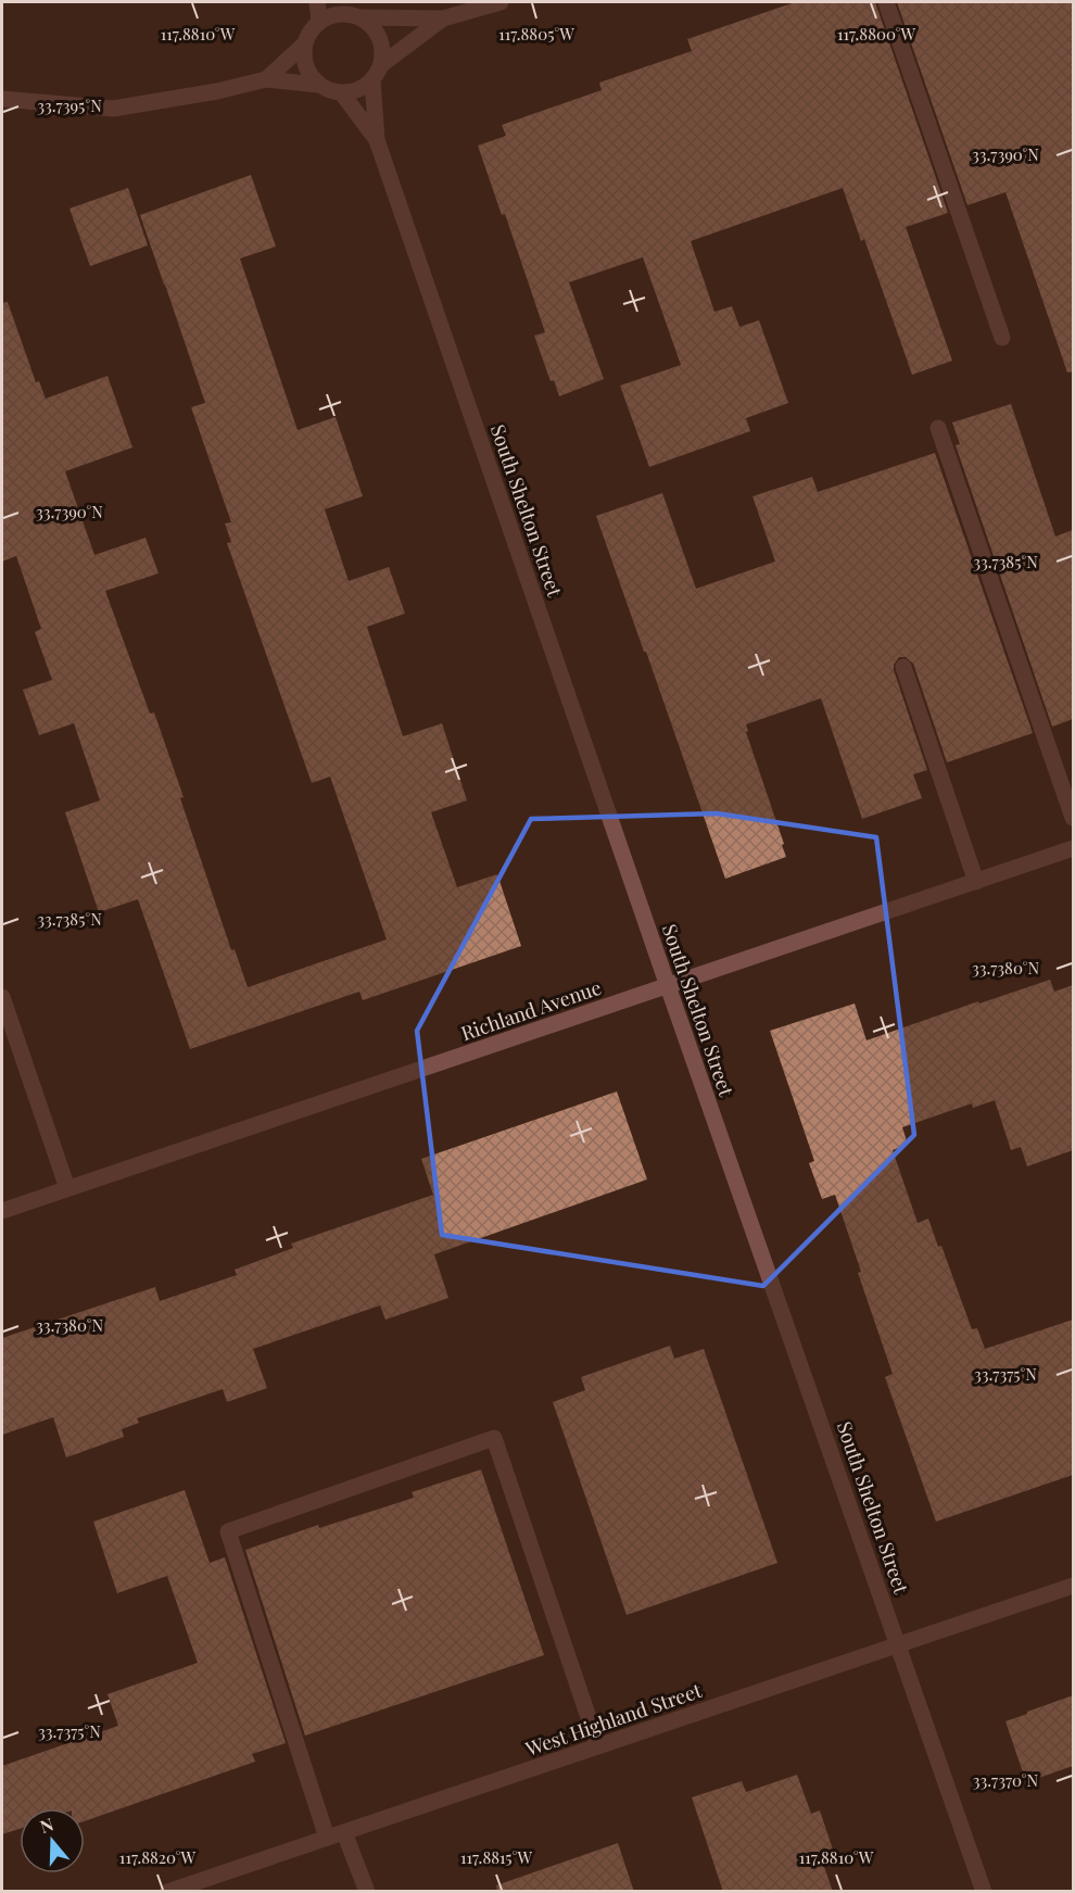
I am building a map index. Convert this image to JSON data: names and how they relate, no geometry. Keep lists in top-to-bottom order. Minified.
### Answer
{"streets":{"street":["South Shelton Street","Richland Avenue","West Highland Street"]},"crossings":[["South Shelton Street","Richland Avenue"],["South Shelton Street","West Highland Street"]],"north":"top","coordinates":["117.8805°W","117.8800°W","117.8810°W","33.7395°N","33.7390°N","33.7385°N","33.7380°N","33.7375°N","33.7370°N","117.8820°W","117.8815°W"]}
